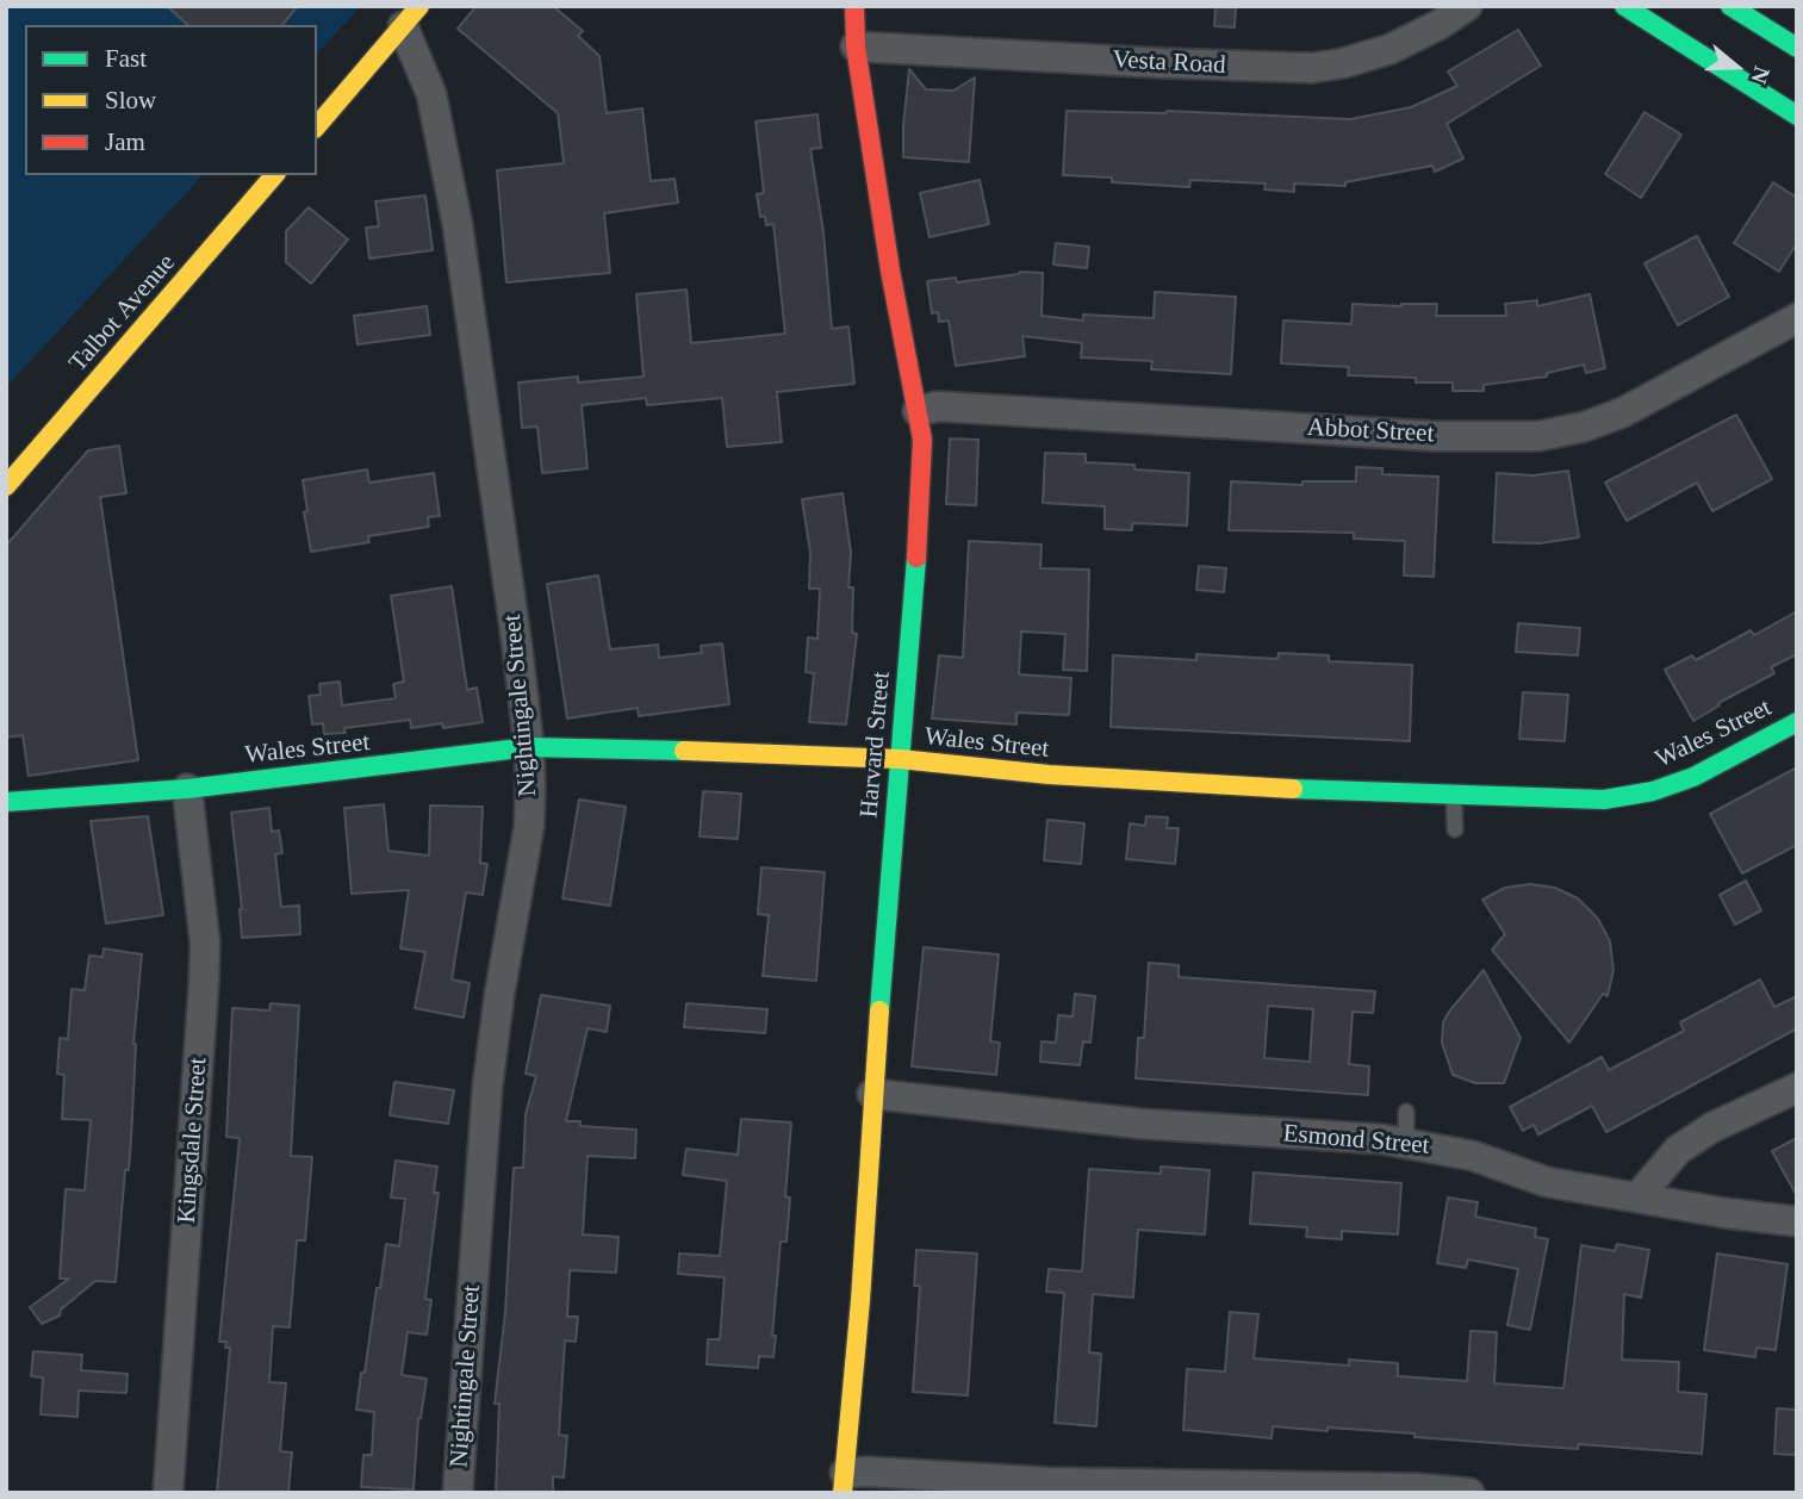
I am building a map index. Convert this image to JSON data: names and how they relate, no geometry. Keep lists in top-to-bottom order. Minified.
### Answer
{"streets":{"main road":["Talbot Avenue","Wales Street","Harvard Street"],"street":["Vesta Road","Abbot Street","Nightingale Street","Kingsdale Street","Esmond Street"]},"crossings":[["Vesta Road","Harvard Street"],["Abbot Street","Harvard Street"],["Nightingale Street","Wales Street"],["Wales Street","Harvard Street"],["Wales Street","Kingsdale Street"],["Harvard Street","Esmond Street"]],"legend":["Fast","Slow","Jam"],"north":"right"}
